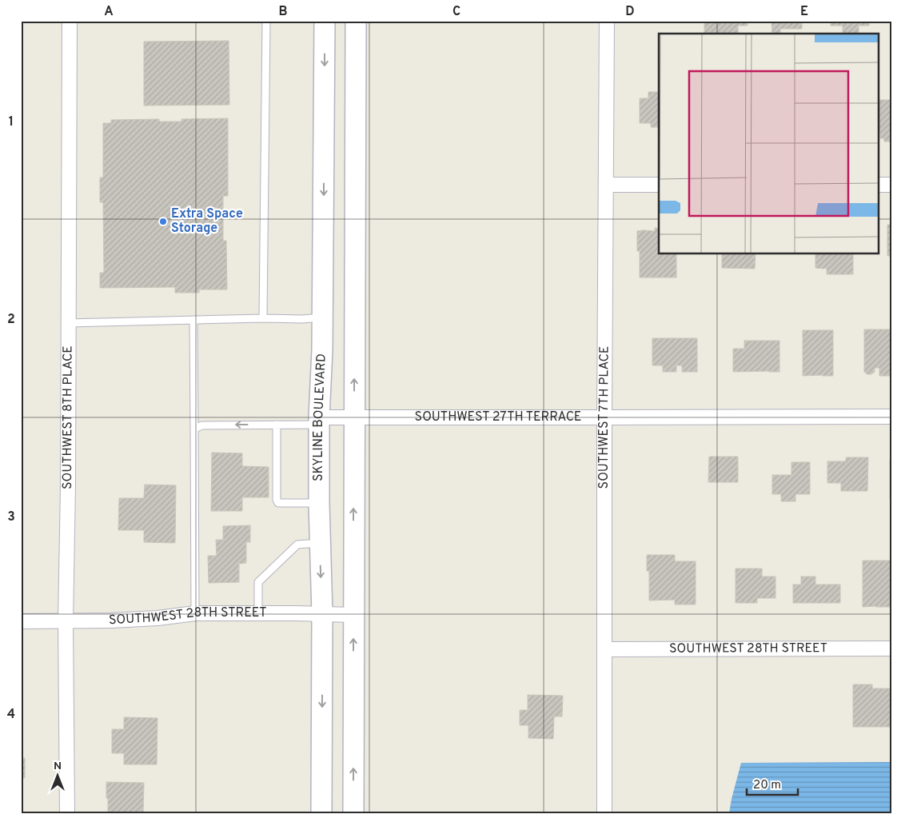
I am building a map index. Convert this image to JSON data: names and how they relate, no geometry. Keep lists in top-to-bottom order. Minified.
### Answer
{"streets":{"street":["SOUTHWEST 7TH PLACE","SOUTHWEST 8TH PLACE","SKYLINE BOULEVARD","SOUTHWEST 27TH TERRACE","SOUTHWEST 28TH STREET"]},"crossings":[["SOUTHWEST 7TH PLACE","SOUTHWEST 27TH TERRACE"],["SOUTHWEST 7TH PLACE","SOUTHWEST 28TH STREET"],["SOUTHWEST 8TH PLACE","SOUTHWEST 28TH STREET"],["SKYLINE BOULEVARD","SOUTHWEST 27TH TERRACE"],["SKYLINE BOULEVARD","SOUTHWEST 28TH STREET"]],"places":["Extra Space Storage"],"scale_bar":"20 m","north":"top","grid":{"columns":["A","B","C","D","E"],"rows":["1","2","3","4"]}}
